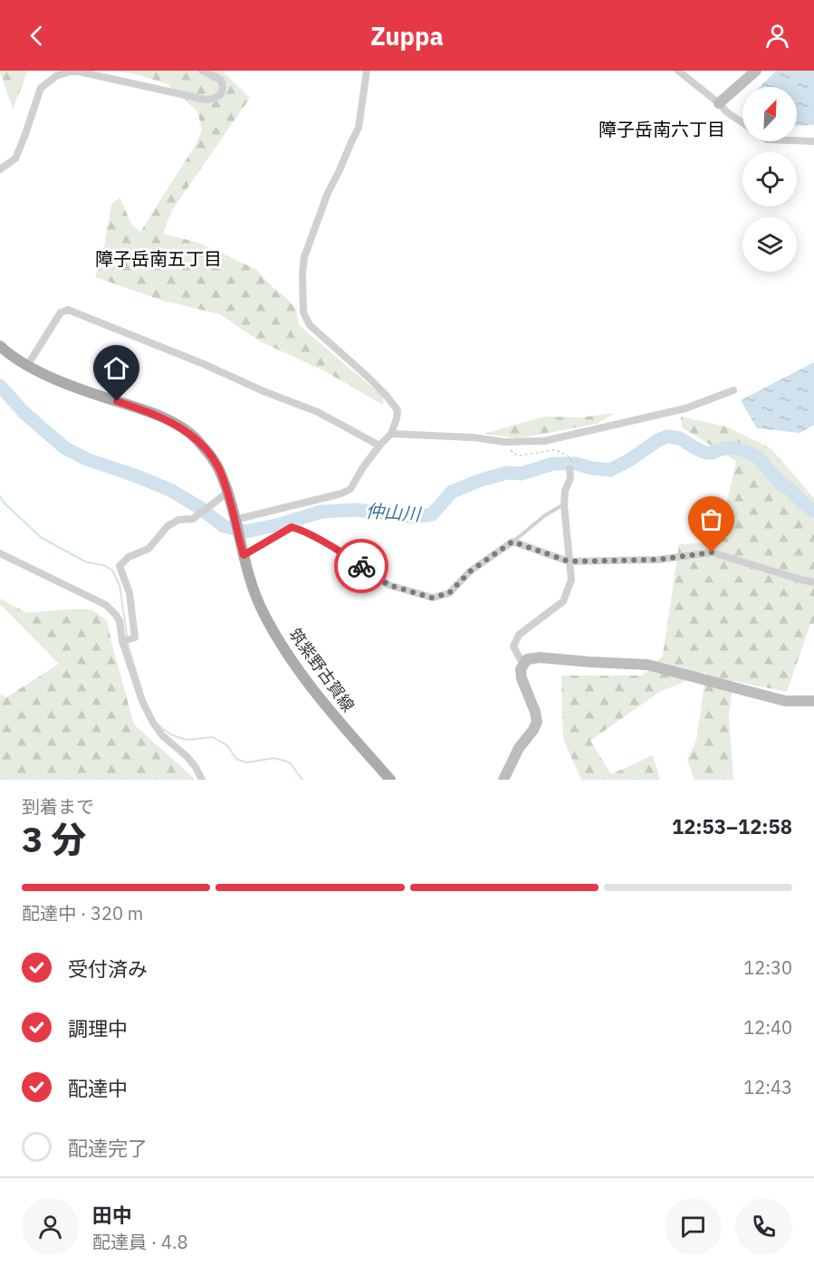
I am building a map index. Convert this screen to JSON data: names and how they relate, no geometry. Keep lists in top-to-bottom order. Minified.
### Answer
{"streets":{"main road":["筑紫野古賀線"]},"districts":["障子岳南六丁目","障子岳南五丁目"],"water":["仲山川"],"north":"top right","page":{"header":"Zuppa","heading":["3 分","到着まで","12:53–12:58"],"panel":["田中","配達員 · 4.8"],"bar":"配達中 · 320 m","list":[["受付済み","12:30"],["調理中","12:40"],["配達中","12:43"],"配達完了"]}}
